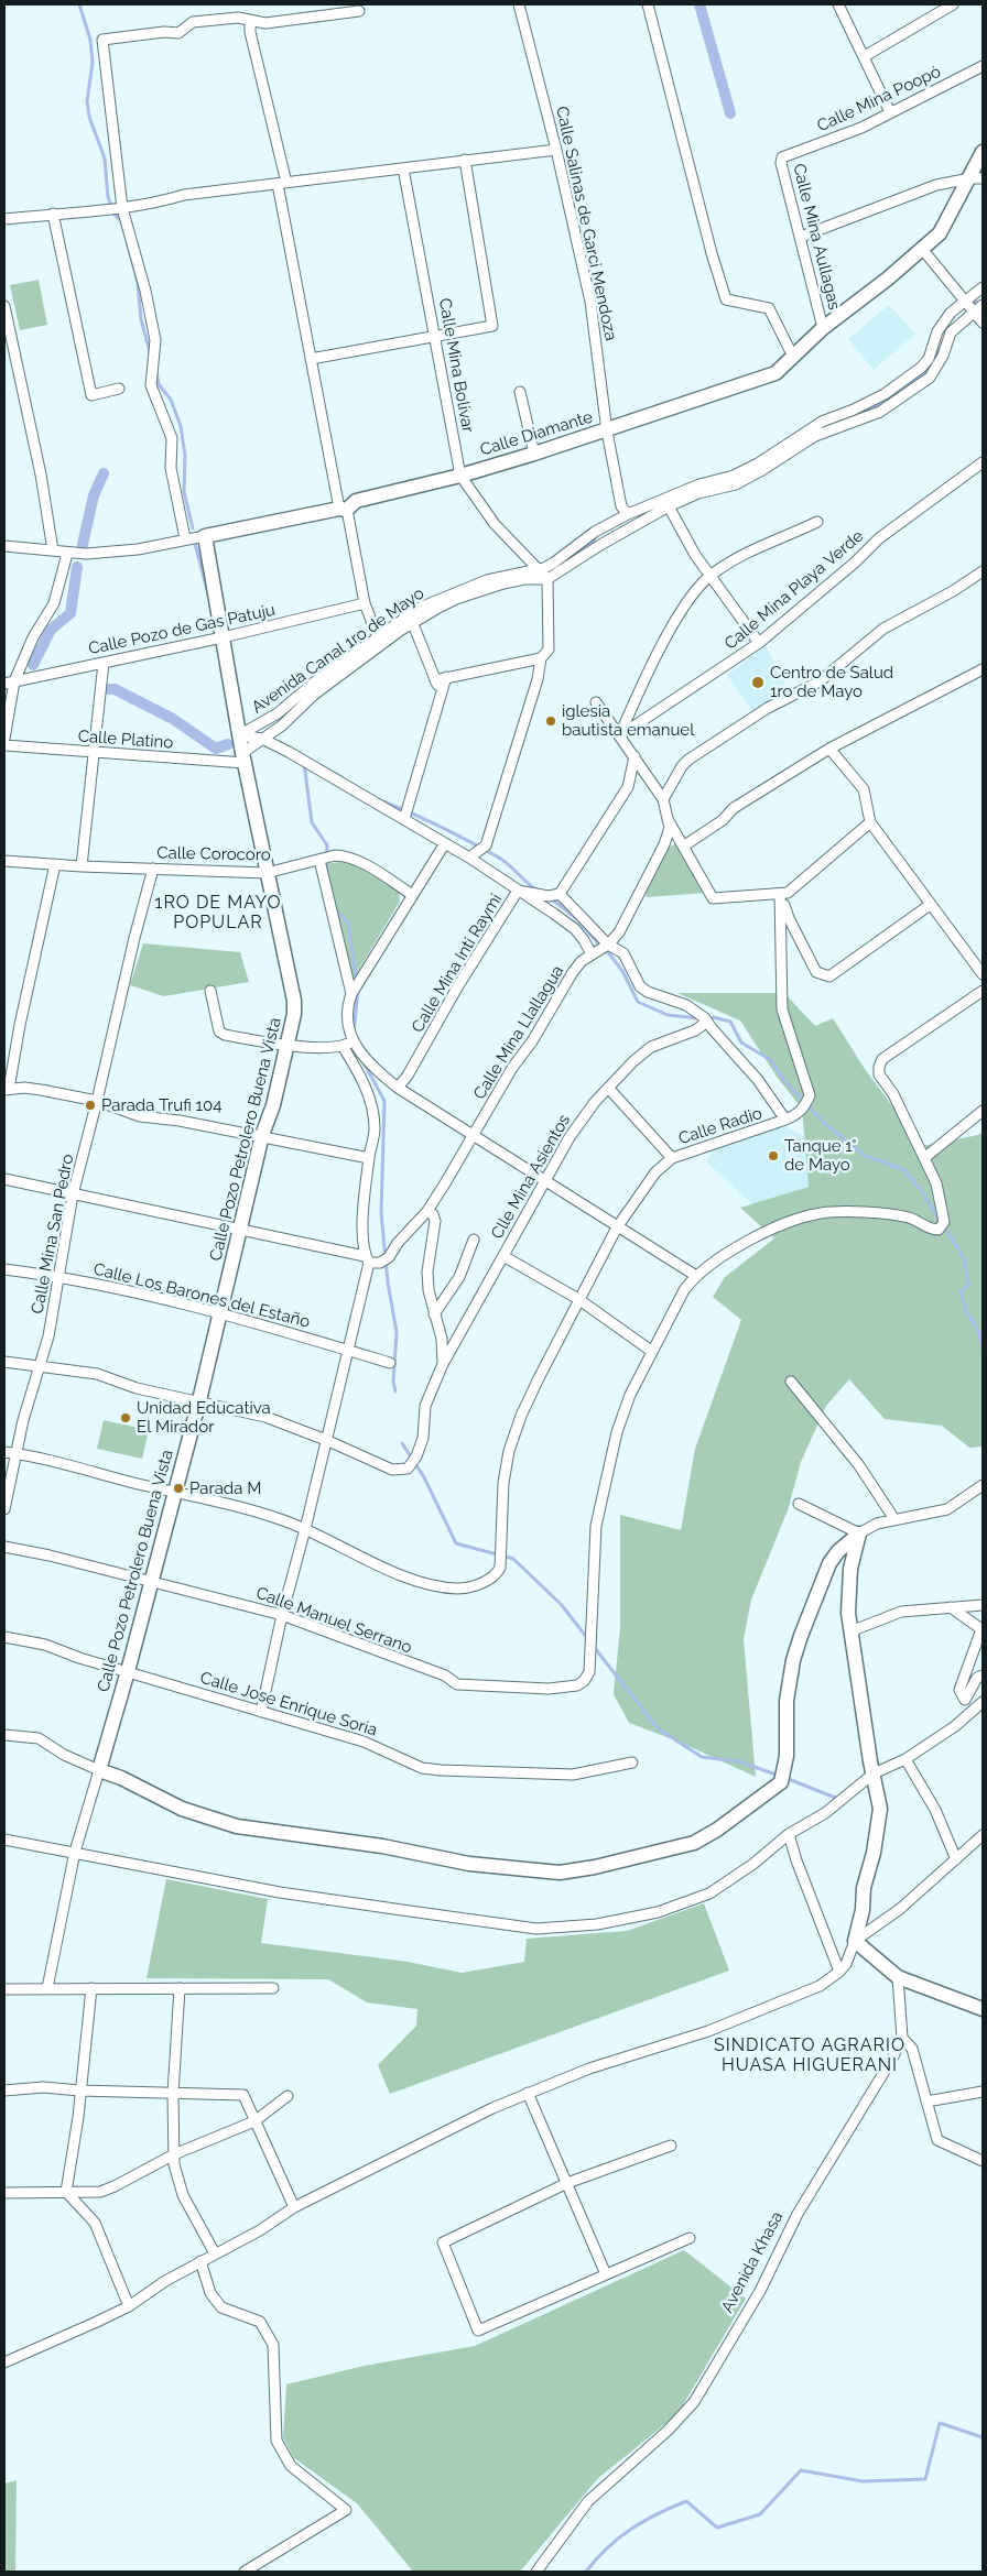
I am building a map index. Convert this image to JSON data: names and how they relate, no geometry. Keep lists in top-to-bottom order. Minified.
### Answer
{"streets":{"street":["Calle Mina Poopó","Calle Salinas de Garci Mendoza","Calle Mina Aullagas","Calle Mina Bolivar","Calle Diamante","Calle Mina Playa Verde","Calle Pozo de Gas Patuju","Avenida Canal 1ro de Mayo","Calle Platino","Calle Corocoro","Calle Mina Inti Raymi","Calle Mina Llallagua","Calle Radio","Calle Pozo Petrolero Buena Vista","Clle Mina Asientos","Calle Mina San Pedro","Calle Los Barones del Estaño","Calle Manuel Serrano","Calle Jose Enrique Soria","Avenida Khasa"]},"crossings":[["Calle Mina Poopó","Calle Mina Aullagas"],["Calle Salinas de Garci Mendoza","Calle Diamante"],["Calle Salinas de Garci Mendoza","Avenida Canal 1ro de Mayo"],["Calle Mina Aullagas","Calle Diamante"],["Calle Mina Bolivar","Calle Diamante"],["Calle Mina Bolivar","Avenida Canal 1ro de Mayo"],["Calle Diamante","Calle Pozo Petrolero Buena Vista"],["Calle Pozo de Gas Patuju","Calle Pozo Petrolero Buena Vista"],["Avenida Canal 1ro de Mayo","Calle Platino"],["Avenida Canal 1ro de Mayo","Calle Pozo Petrolero Buena Vista"],["Calle Platino","Calle Pozo Petrolero Buena Vista"],["Calle Corocoro","Calle Pozo Petrolero Buena Vista"],["Calle Corocoro","Calle Mina San Pedro"],["Calle Radio","Clle Mina Asientos"],["Calle Pozo Petrolero Buena Vista","Calle Los Barones del Estaño"],["Calle Pozo Petrolero Buena Vista","Calle Manuel Serrano"],["Calle Pozo Petrolero Buena Vista","Calle Jose Enrique Soria"],["Calle Mina San Pedro","Calle Los Barones del Estaño"]],"districts":["1RO DE MAYO POPULAR","SINDICATO AGRARIO HUASA HIGUERANI"],"places":["Centro de Salud 1ro de Mayo","iglesia bautista emanuel","Parada Trufi 104","Tanque 1° de Mayo","Unidad Educativa El Mirador","Parada M"]}
